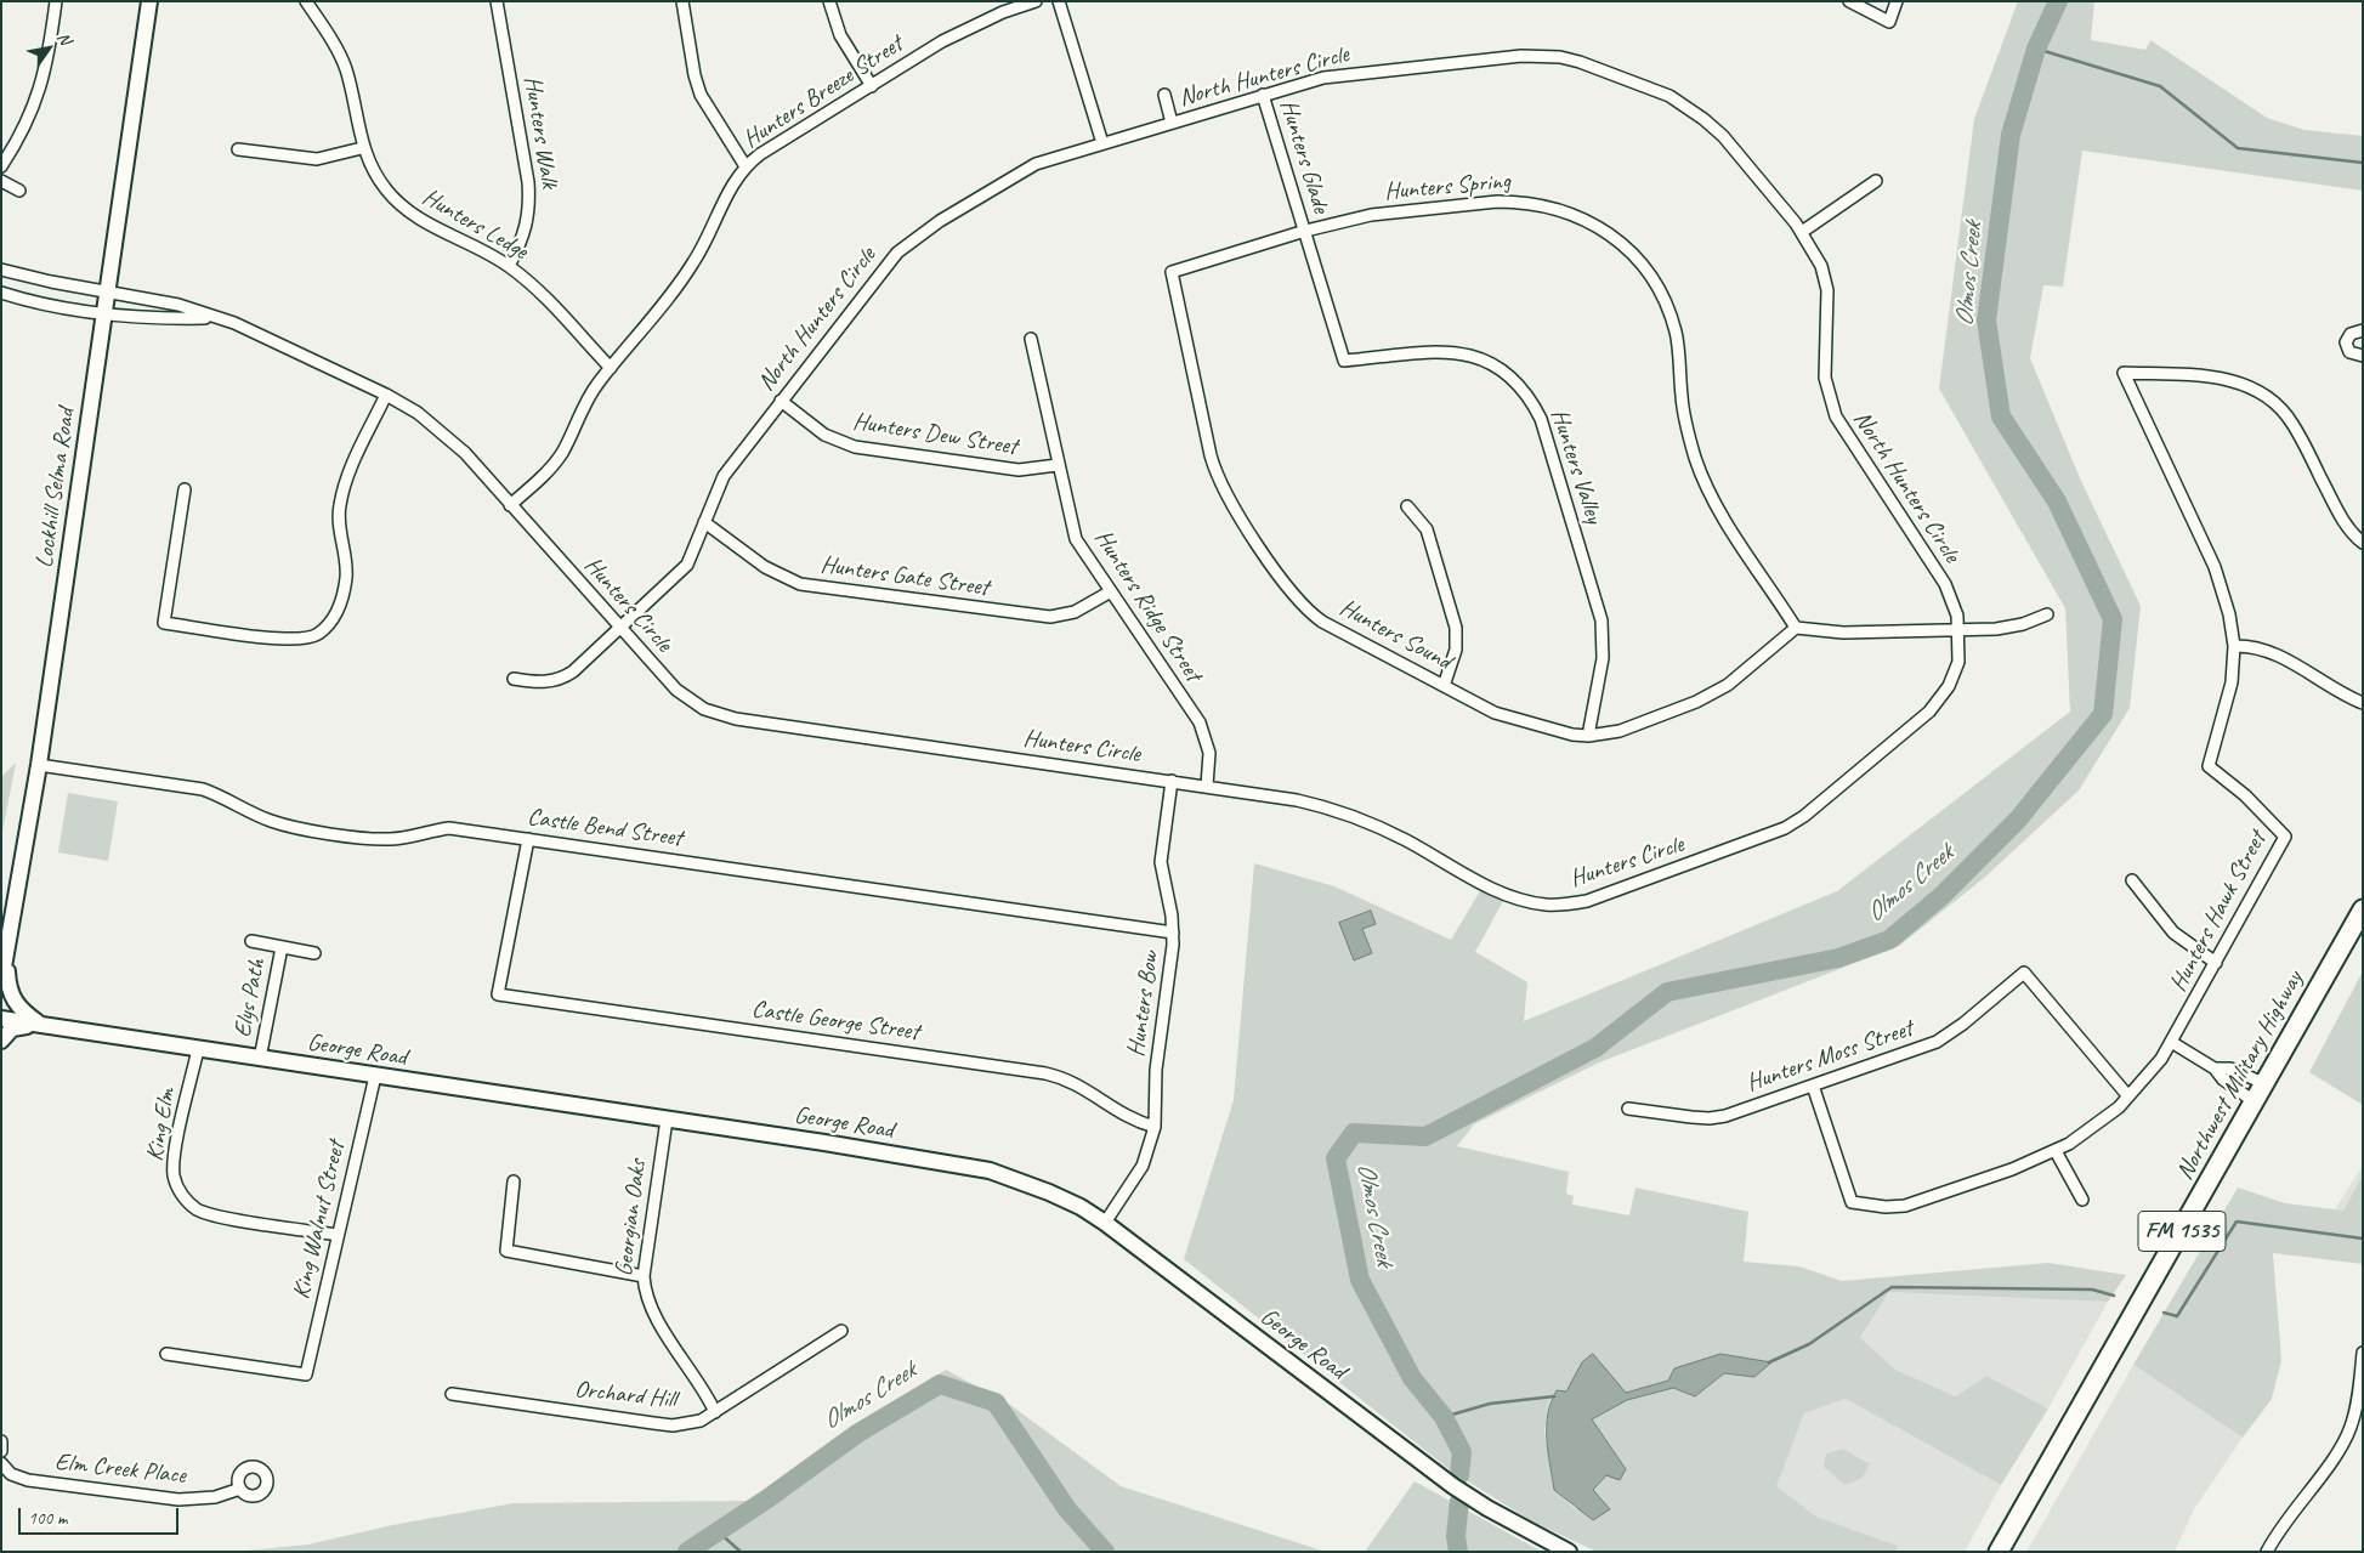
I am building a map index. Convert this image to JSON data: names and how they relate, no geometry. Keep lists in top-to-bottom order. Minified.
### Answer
{"streets":{"main road":["Northwest Military Highway","FM 1535"],"street":["North Hunters Circle","Hunters Breeze Street","Hunters Walk","Hunters Glade","Hunters Spring","Hunters Ledge","Hunters Dew Street","Hunters Valley","Lockhill Selma Road","Hunters Gate Street","Hunters Circle","Hunters Ridge Street","Hunters Sound","Castle Bend Street","Hunters Hawk Street","Elys Path","Hunters Bow","Castle George Street","George Road","Hunters Moss Street","King Elm","Georgian Oaks","King Walnut Street","Orchard Hill","Elm Creek Place"]},"crossings":[["North Hunters Circle","Hunters Glade"],["North Hunters Circle","Hunters Dew Street"],["North Hunters Circle","Hunters Gate Street"],["North Hunters Circle","Hunters Circle"],["Hunters Breeze Street","Hunters Ledge"],["Hunters Breeze Street","Hunters Circle"],["Hunters Walk","Hunters Ledge"],["Hunters Glade","Hunters Spring"],["Hunters Glade","Hunters Valley"],["Hunters Spring","Hunters Valley"],["Hunters Spring","Hunters Sound"],["Hunters Dew Street","Hunters Ridge Street"],["Hunters Valley","Hunters Sound"],["Lockhill Selma Road","Hunters Circle"],["Lockhill Selma Road","Castle Bend Street"],["Hunters Gate Street","Hunters Ridge Street"],["Hunters Circle","Hunters Ridge Street"],["Hunters Circle","Hunters Bow"],["Castle Bend Street","Hunters Bow"],["Castle Bend Street","Castle George Street"],["Hunters Hawk Street","Hunters Moss Street"],["Elys Path","George Road"],["Hunters Bow","Castle George Street"],["Hunters Bow","George Road"],["George Road","King Elm"],["George Road","Georgian Oaks"],["George Road","King Walnut Street"],["King Elm","King Walnut Street"],["Georgian Oaks","Orchard Hill"]],"water":["Olmos Creek"],"scale_bar":"100 m","north":"top right"}
